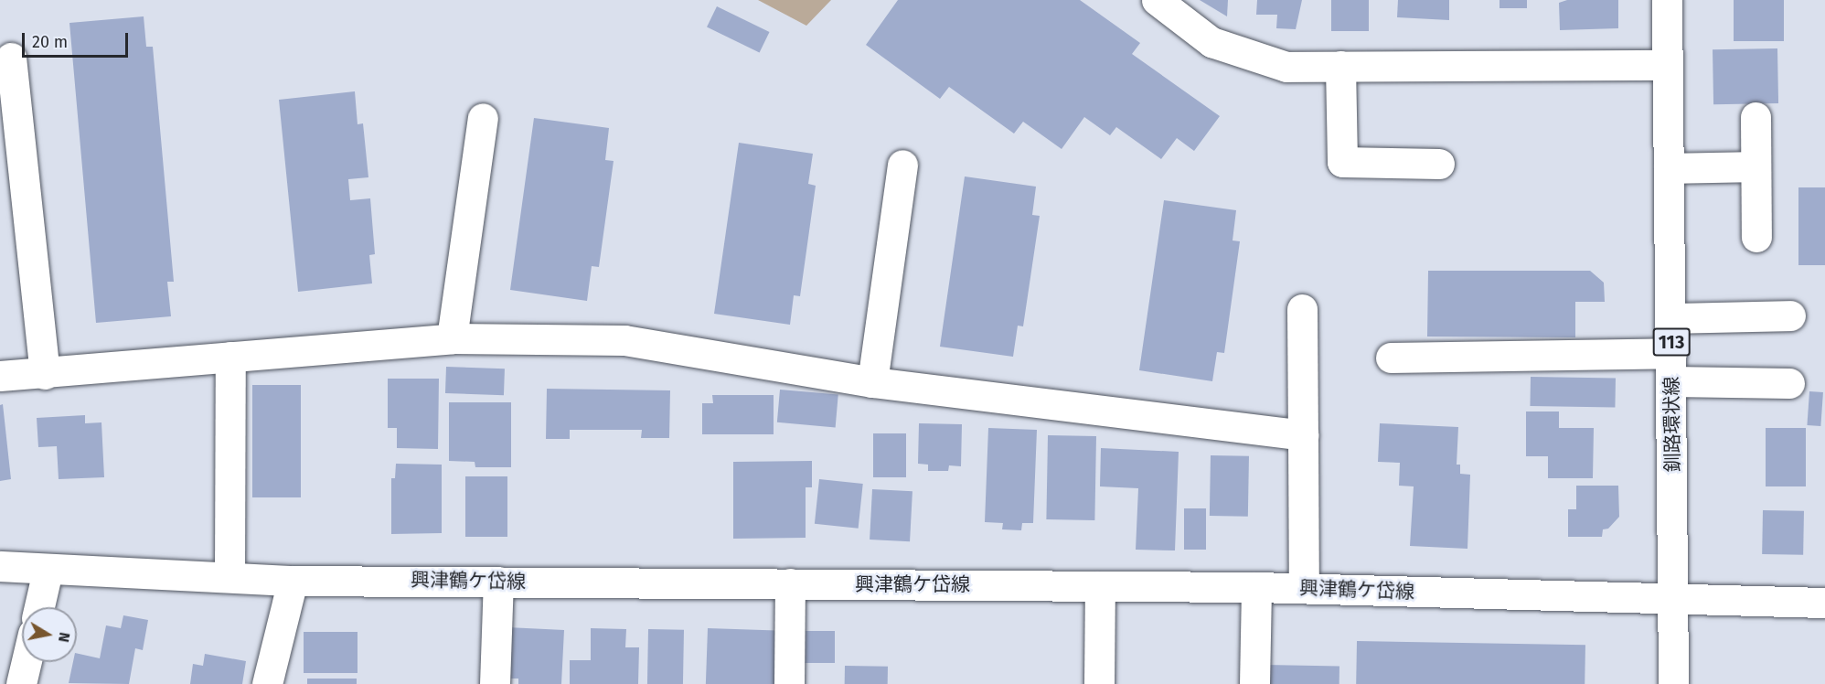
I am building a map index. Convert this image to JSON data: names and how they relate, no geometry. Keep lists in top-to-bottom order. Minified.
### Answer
{"streets":{"street":["113","釧路環状線","興津鶴ケ岱線"]},"crossings":[["釧路環状線","興津鶴ケ岱線"]],"scale_bar":"20 m","north":"right"}
